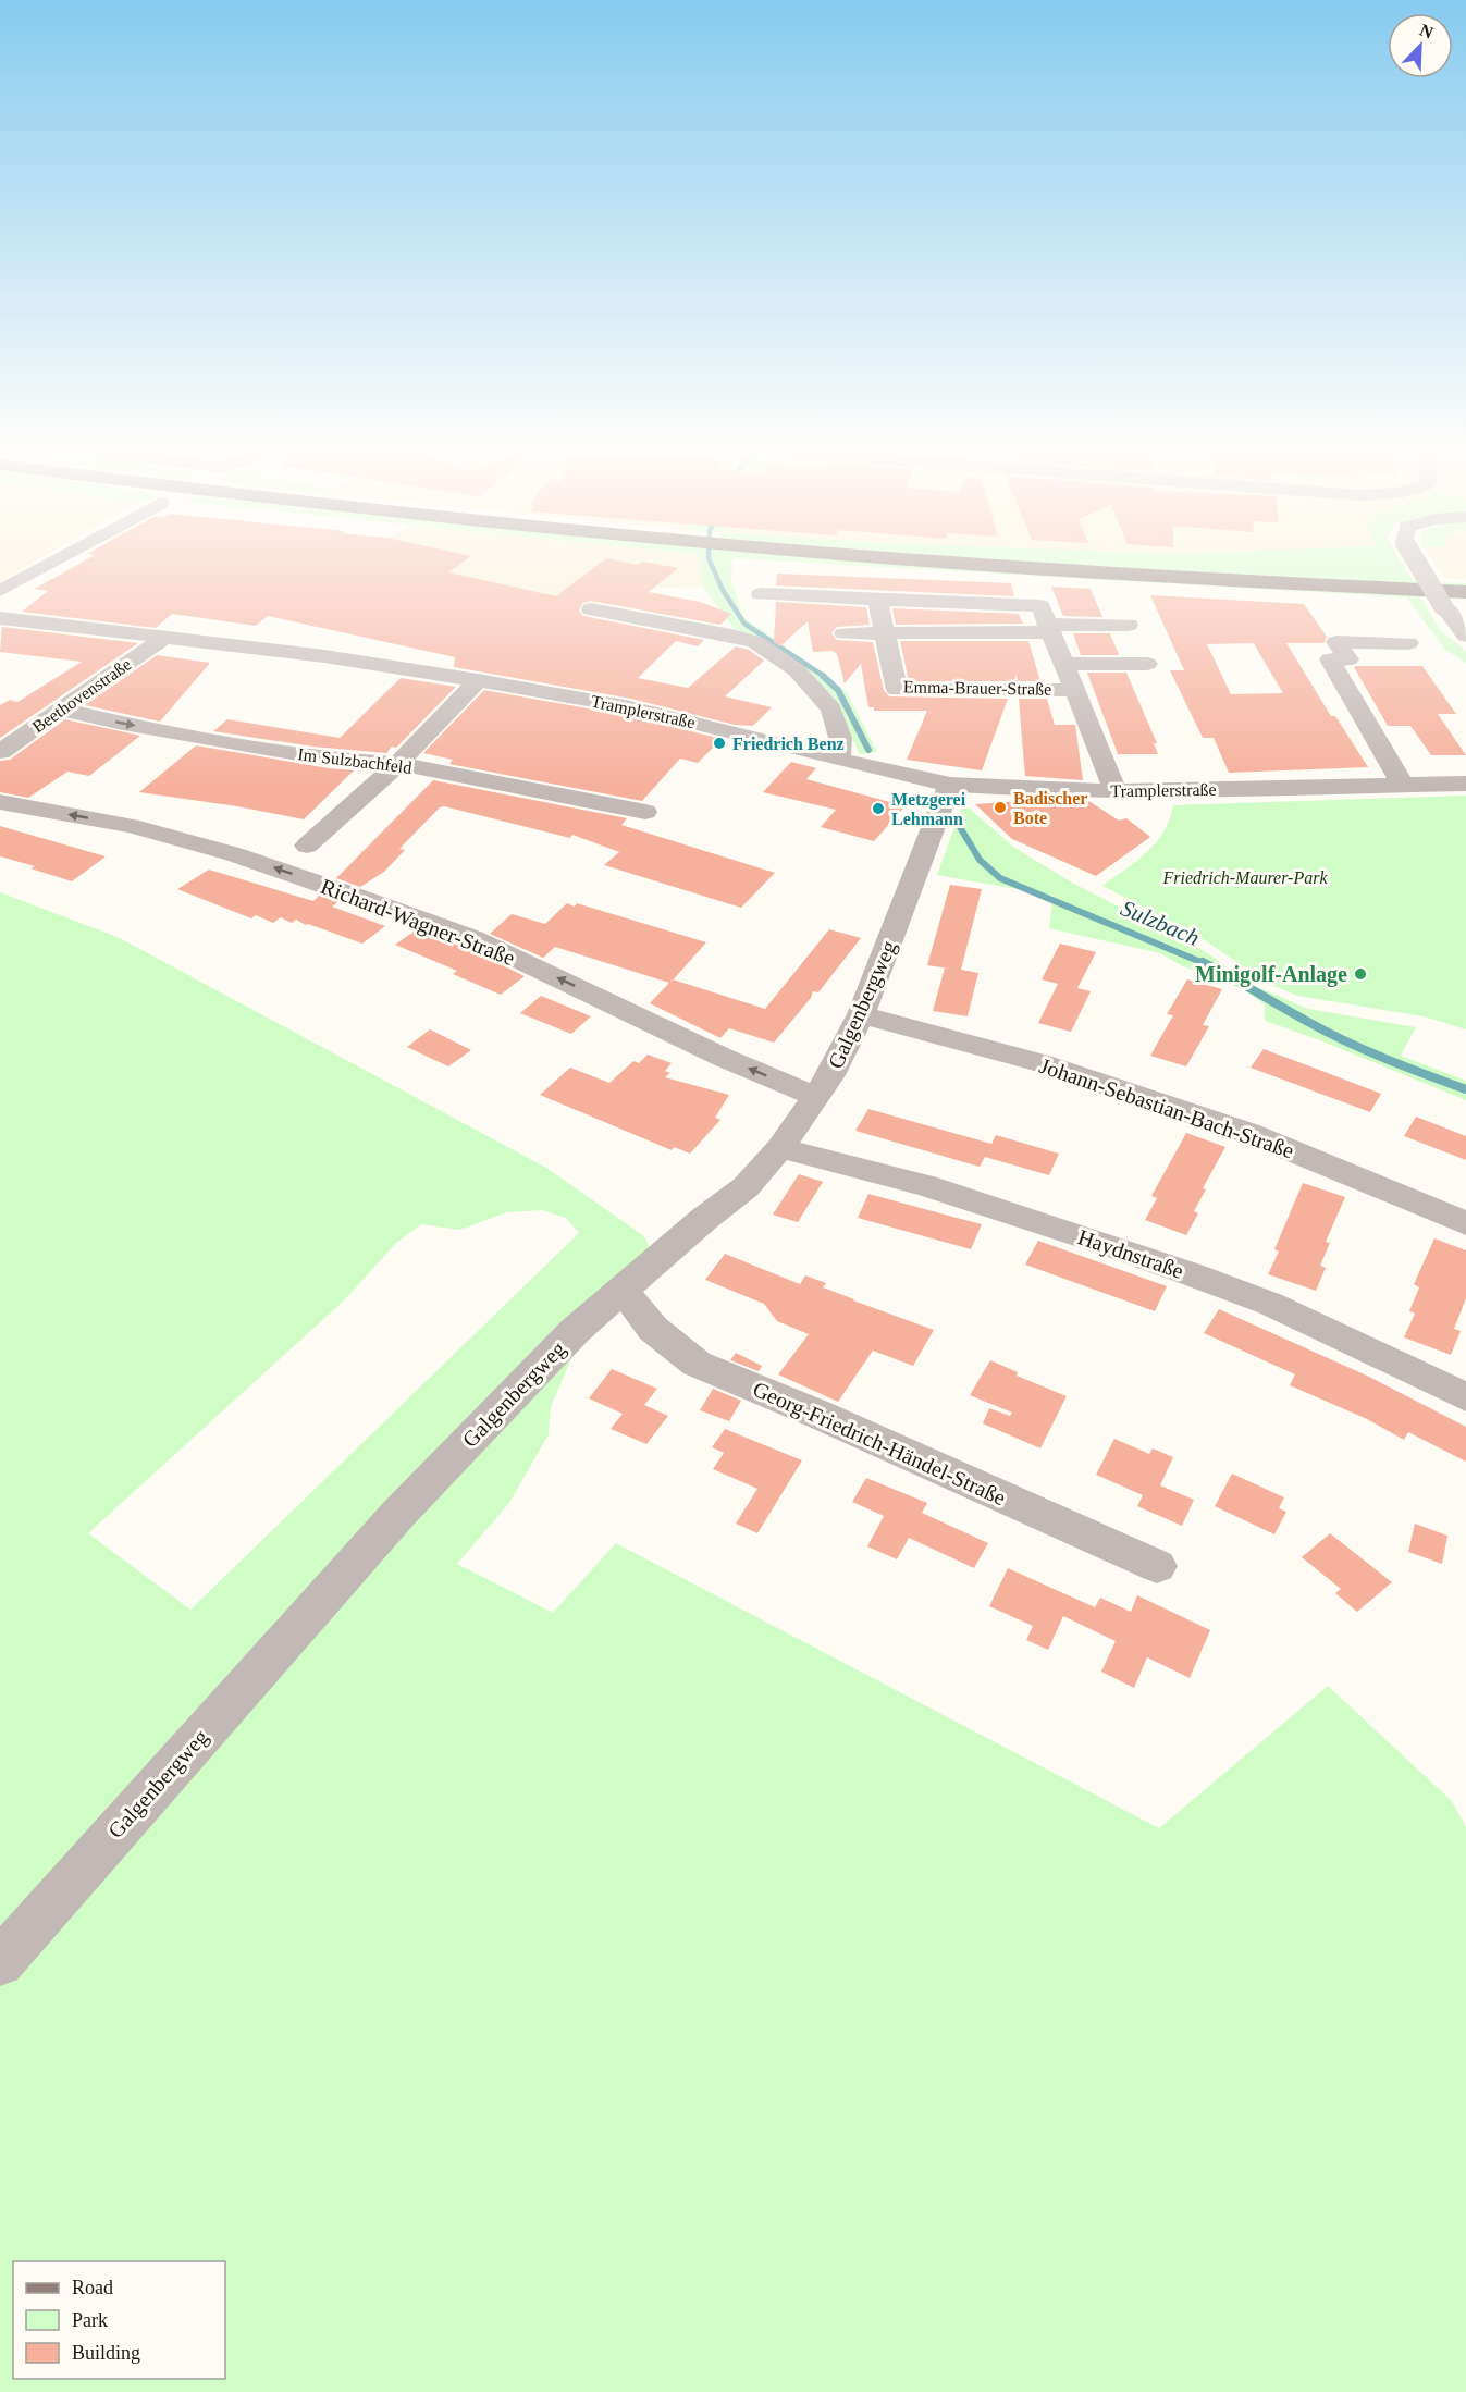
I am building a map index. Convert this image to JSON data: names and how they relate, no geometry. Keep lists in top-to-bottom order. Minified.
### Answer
{"streets":{"street":["Emma-Brauer-Straße","Beethovenstraße","Tramplerstraße","Im Sulzbachfeld","Richard-Wagner-Straße","Galgenbergweg","Johann-Sebastian-Bach-Straße","Haydnstraße","Georg-Friedrich-Händel-Straße"]},"crossings":[["Emma-Brauer-Straße","Tramplerstraße"],["Beethovenstraße","Tramplerstraße"],["Beethovenstraße","Im Sulzbachfeld"],["Tramplerstraße","Galgenbergweg"],["Richard-Wagner-Straße","Galgenbergweg"],["Galgenbergweg","Johann-Sebastian-Bach-Straße"],["Galgenbergweg","Haydnstraße"],["Galgenbergweg","Georg-Friedrich-Händel-Straße"]],"one_way":["Im Sulzbachfeld","Richard-Wagner-Straße"],"water":["Sulzbach"],"parks":["Friedrich-Maurer-Park"],"places":["Friedrich Benz","Badischer Bote","Metzgerei Lehmann","Minigolf-Anlage"],"legend":["Road","Park","Building"],"north":"top right"}
